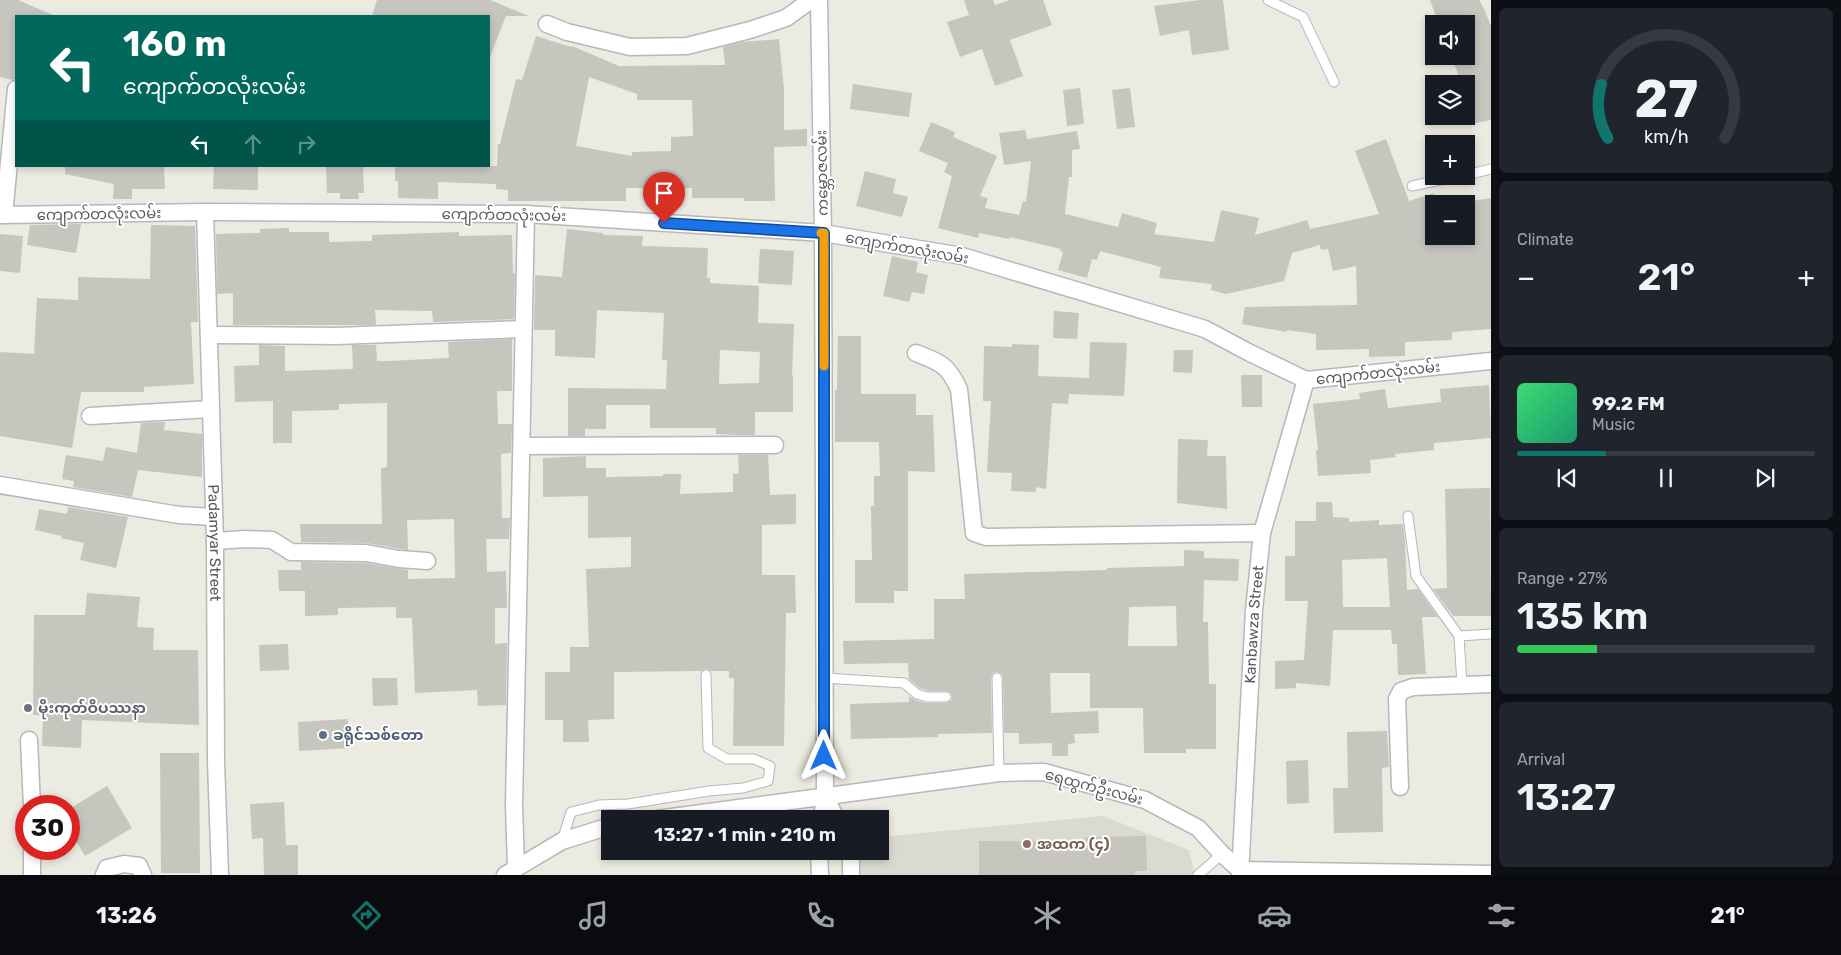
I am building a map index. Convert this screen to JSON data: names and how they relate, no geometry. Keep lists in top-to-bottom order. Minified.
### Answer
{"streets":{"street":["ကမ္ဘောဇလမ်း","ကျောက်တလုံးလမ်း","Padamyar Street","Kanbawza Street","ရေထွက်ဦးလမ်း"]},"crossings":[["ကမ္ဘောဇလမ်း","ကျောက်တလုံးလမ်း"],["ကမ္ဘောဇလမ်း","ရေထွက်ဦးလမ်း"],["ကျောက်တလုံးလမ်း","Padamyar Street"],["ကျောက်တလုံးလမ်း","Kanbawza Street"],["Kanbawza Street","ရေထွက်ဦးလမ်း"]],"places":["မိုးကုတ်ဝိပဿနာ","ခရိုင်သစ်တော","အထက (၄)"],"page":{"map_buttons":["+","−"],"turn":["160 m","ကျောက်တလုံးလမ်း"],"tile":["Climate",["Range · 27%","135 km"],["Arrival","13:27"]],"heat":["−","21°","+"],"song":["99.2 FM","Music"],"limit":"30","trip":"13:27 · 1 min · 210 m","tabs":["13:26","21°"],"gauge":["27","km/h"]}}
